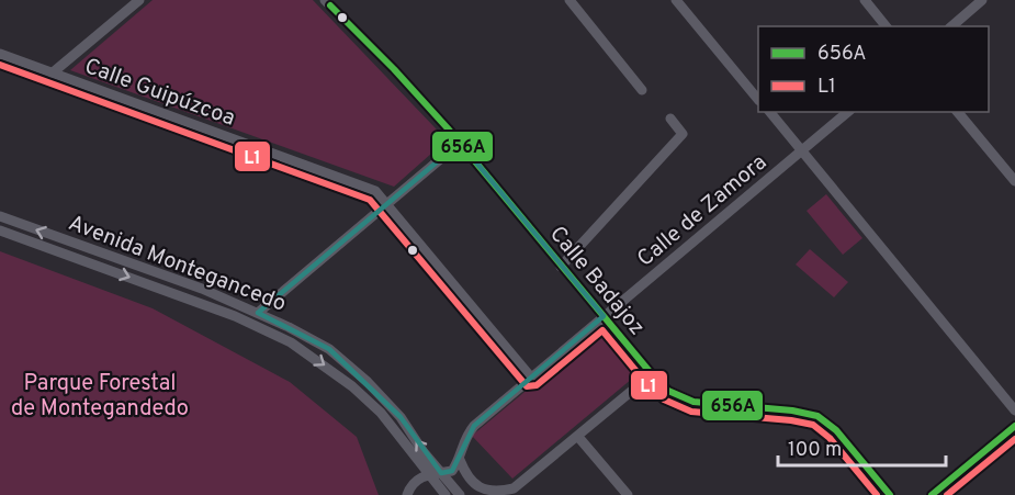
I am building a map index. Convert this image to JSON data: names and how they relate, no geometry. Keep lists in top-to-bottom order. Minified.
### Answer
{"streets":{"street":["Calle Guipúzcoa","Calle de Zamora","Avenida Montegancedo","Calle Badajoz"]},"crossings":[["Calle Guipúzcoa","Calle de Zamora"],["Calle de Zamora","Calle Badajoz"]],"parks":["Parque Forestal de Montegandedo"],"lines":["transit line 656A","transit line L1"],"legend":["656A","L1"],"scale_bar":"100 m"}
